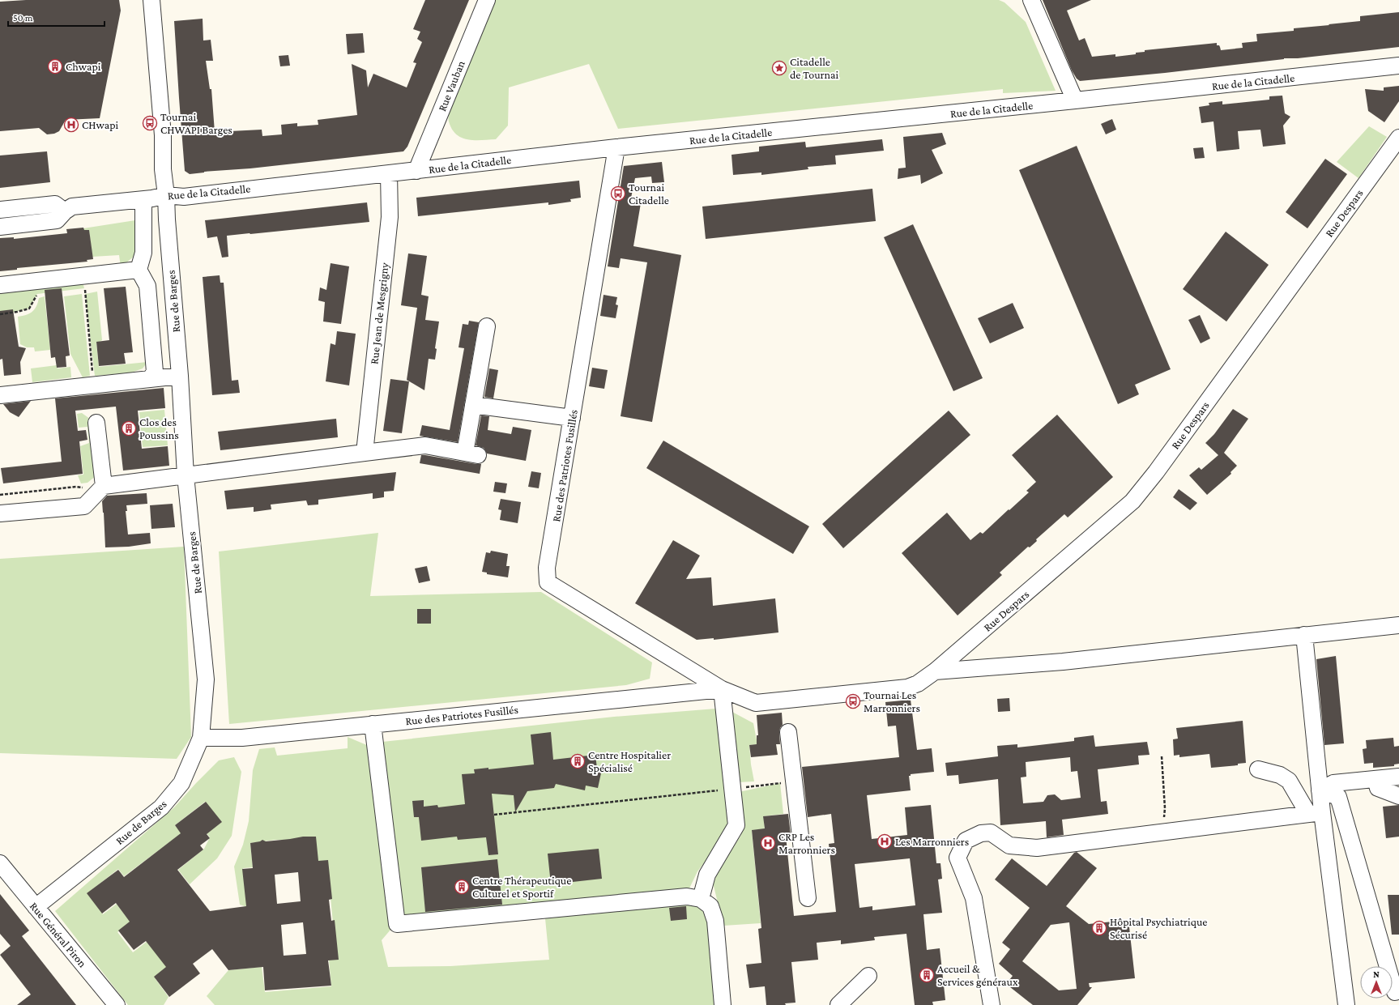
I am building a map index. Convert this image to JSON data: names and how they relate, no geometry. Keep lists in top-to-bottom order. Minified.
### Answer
{"streets":{"street":["Rue de la Citadelle","Rue Vauban","Rue Despars","Rue de Barges","Rue Jean de Mesgrigny","Rue des Patriotes Fusillés","Rue Général Piron"]},"crossings":[["Rue de la Citadelle","Rue Vauban"],["Rue de la Citadelle","Rue de Barges"],["Rue de la Citadelle","Rue Jean de Mesgrigny"],["Rue de la Citadelle","Rue des Patriotes Fusillés"],["Rue Despars","Rue des Patriotes Fusillés"],["Rue de Barges","Rue des Patriotes Fusillés"],["Rue de Barges","Rue Général Piron"]],"places":{"building":["Chwapi","Clos des Poussins","Centre Hospitalier Spécialisé","Centre Thérapeutique Culturel et Sportif","Hôpital Psychiatrique Sécurisé","Accueil & Services généraux"],"place":["Citadelle de Tournai"],"bus stop":["Tournai CHWAPI Barges","Tournai Citadelle","Tournai Les Marronniers"],"hospital":["CHwapi","Les Marronniers","CRP Les Marronniers"]},"scale_bar":"50 m","north":"top"}
